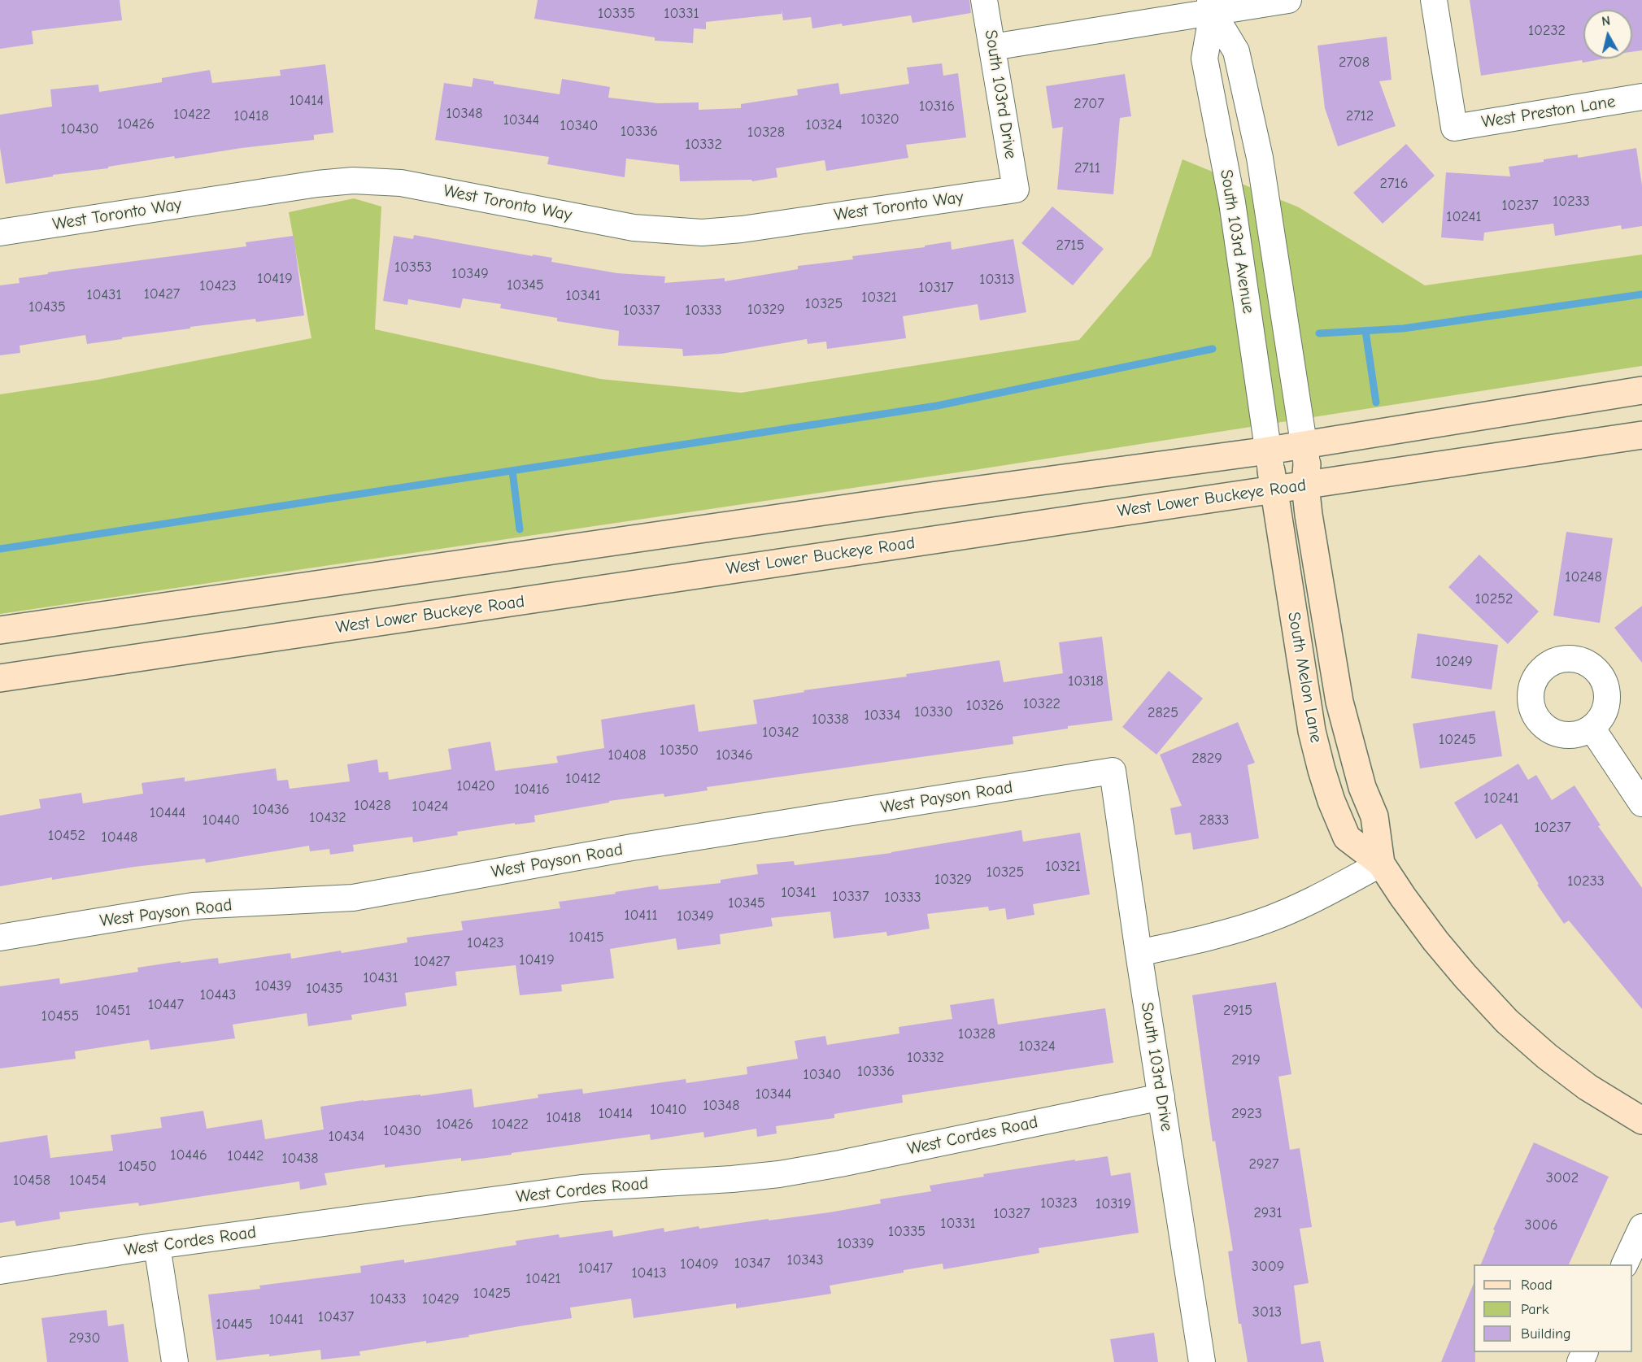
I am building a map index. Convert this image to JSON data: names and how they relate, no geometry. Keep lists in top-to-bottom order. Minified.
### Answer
{"streets":{"main road":["West Lower Buckeye Road","South Melon Lane"],"street":["South 103rd Drive","West Preston Lane","West Toronto Way","South 103rd Avenue","West Payson Road","West Cordes Road"]},"crossings":[["South 103rd Drive","West Toronto Way"],["South 103rd Drive","West Payson Road"],["South 103rd Drive","West Cordes Road"],["South 103rd Avenue","West Lower Buckeye Road"],["South 103rd Avenue","South Melon Lane"],["West Lower Buckeye Road","South Melon Lane"]],"house_numbers":["10335","10331","10232","2708","10414","2707","10316","10348","10422","10418","2712","10320","10344","10426","10324","10340","10430","10336","10328","10332","2711","2716","10233","10237","10241","2715","10353","10349","10419","10313","10345","10423","10317","10427","10431","10341","10321","10325","10435","10329","10337","10333","10248","10252","10249","10318","10322","10326","10330","2825","10334","10338","10342","10245","10350","10408","10346","2829","10412","10420","10416","10241","10428","10424","10436","10444","10432","10440","2833","10237","10452","10448","10321","10325","10329","10233","10341","10337","10333","10345","10411","10349","10415","10423","10419","10427","10431","10439","10435","10443","10447","10451","2915","10455","10328","10324","10332","2919","10336","10340","10344","10348","10410","10414","2923","10418","10426","10422","10430","10434","10446","10442","10438","2927","10450","3002","10458","10454","10323","10319","2931","10327","10331","3006","10335","10339","10343","10347","10409","3009","10417","10413","10421","10425","10433","10429","3013","10437","10441","10445","2930"],"legend":["Road","Park","Building"],"north":"top"}
